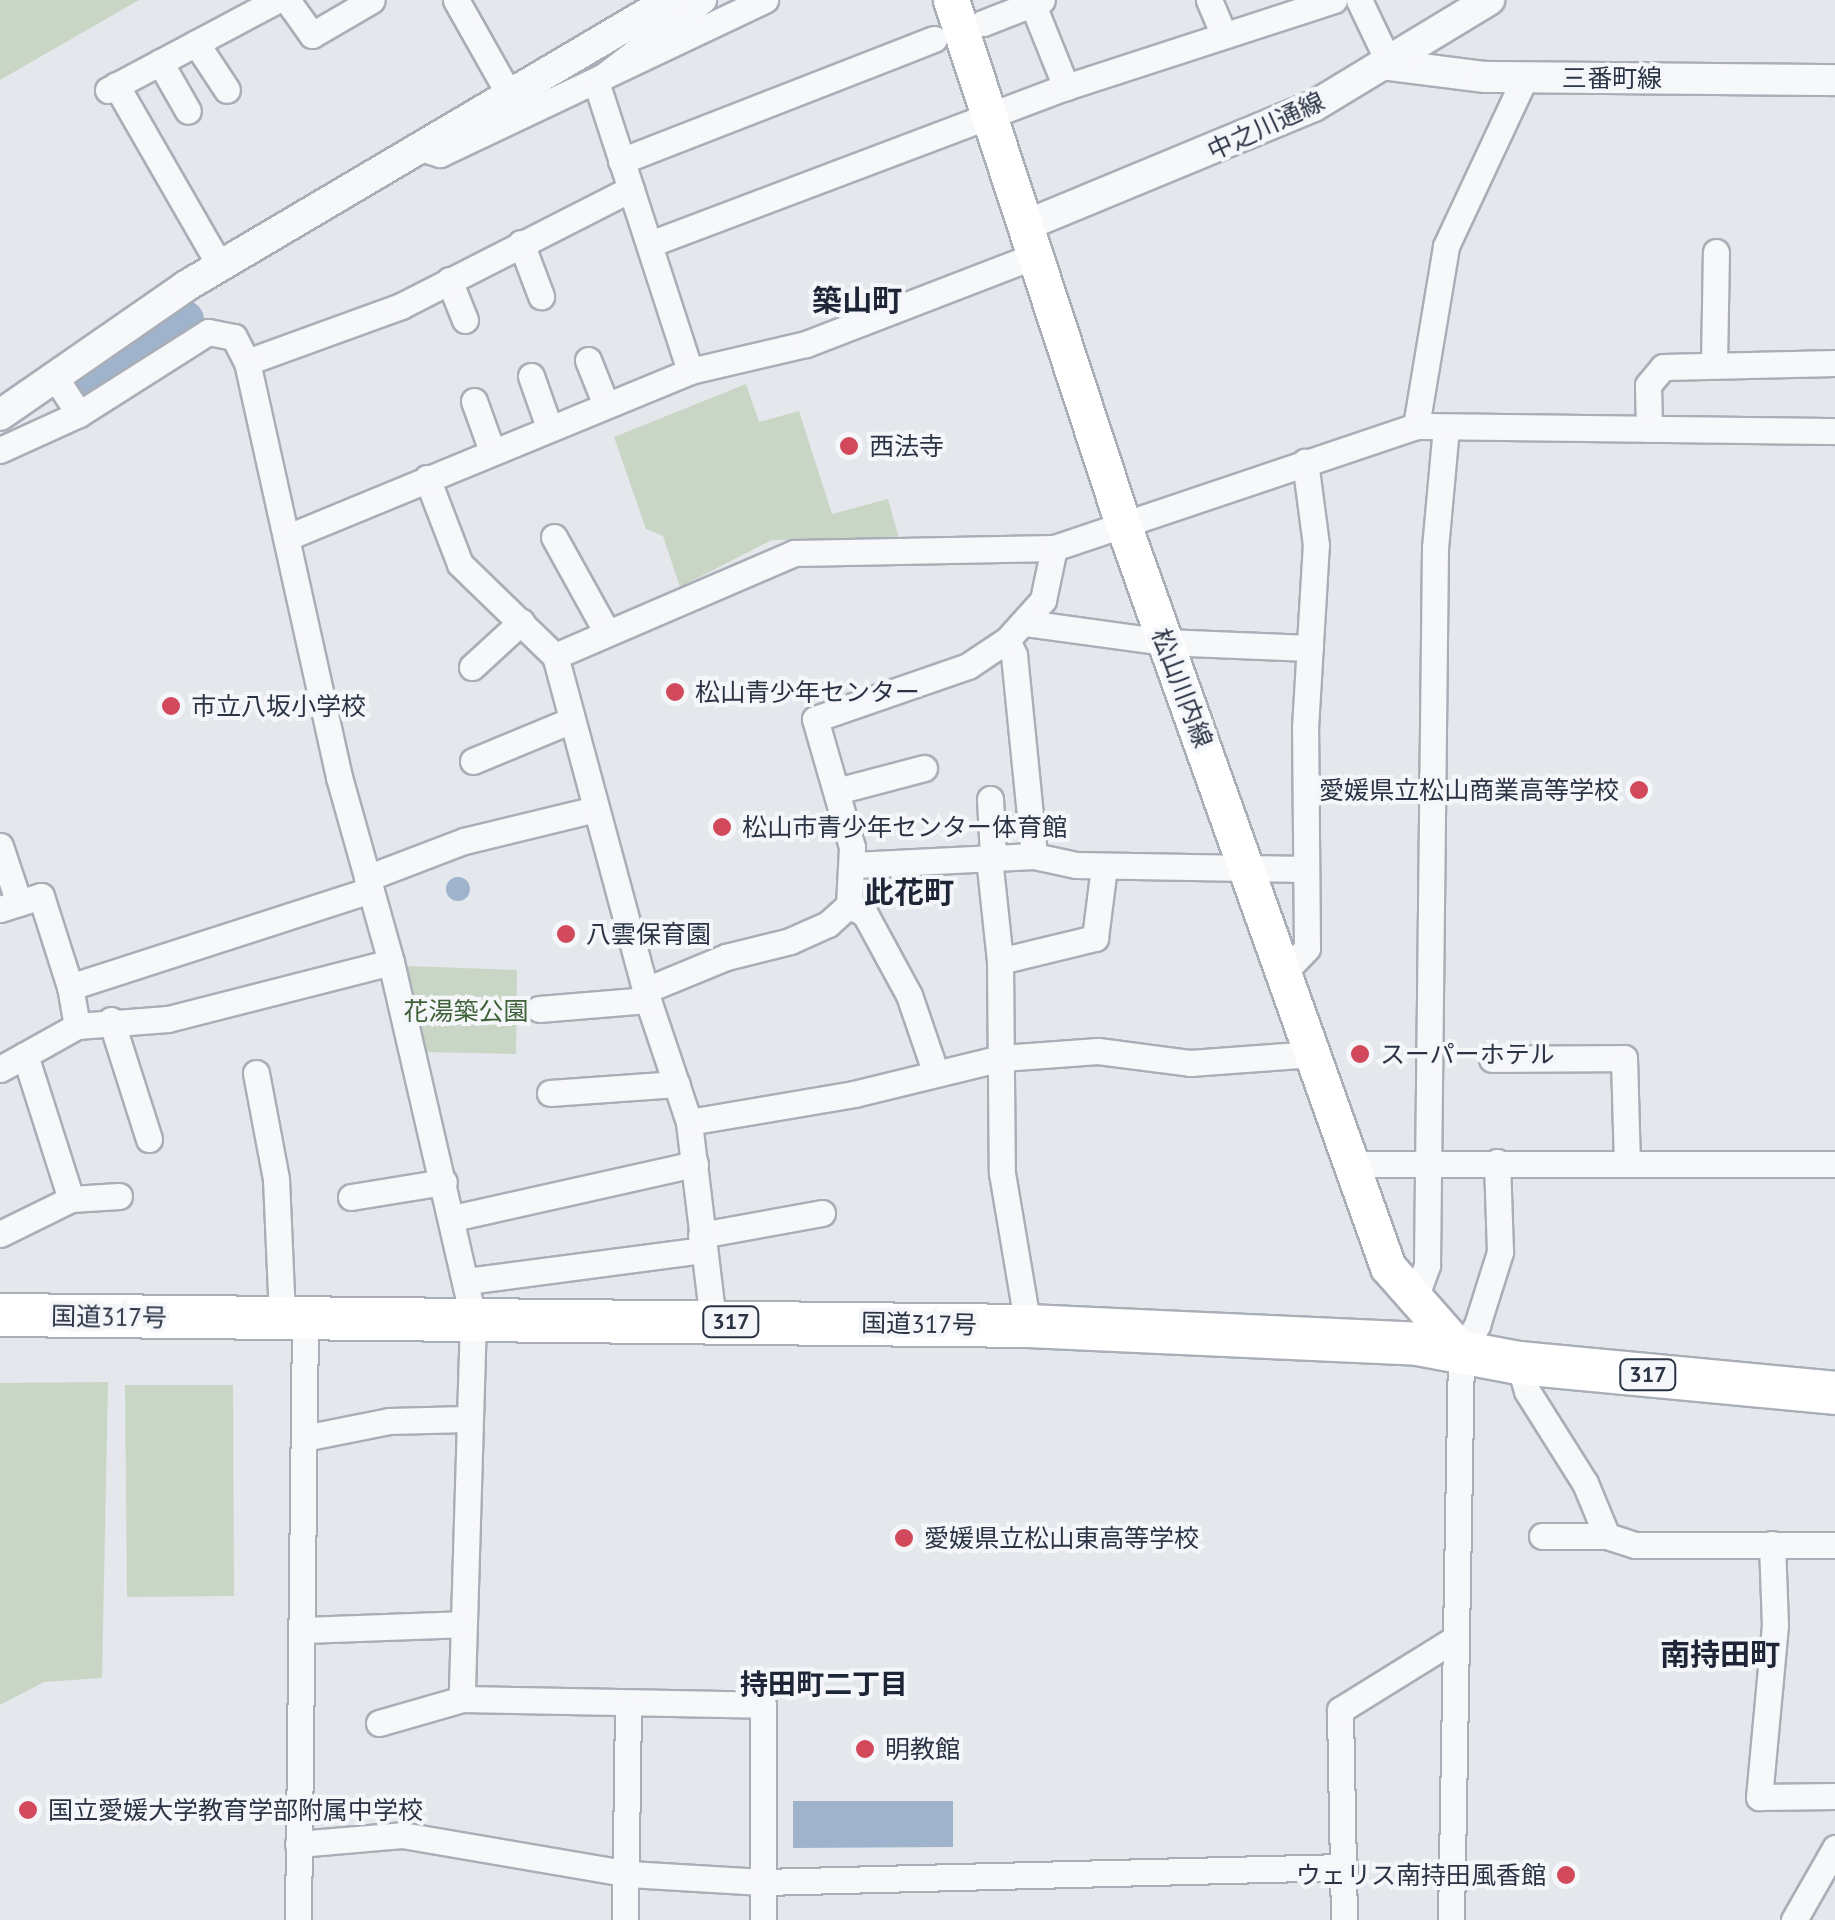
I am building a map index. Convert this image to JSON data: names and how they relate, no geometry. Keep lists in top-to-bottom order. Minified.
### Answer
{"streets":{"highway":["国道317号","317"],"main road":["松山川内線"],"street":["三番町線","中之川通線"]},"crossings":[["三番町線","中之川通線"],["中之川通線","松山川内線"],["松山川内線","国道317号"]],"districts":["築山町","此花町","南持田町","持田町二丁目"],"parks":["花湯築公園"],"places":["西法寺","松山青少年センター","市立八坂小学校","愛媛県立松山商業高等学校","松山市青少年センター体育館","八雲保育園","スーパーホテル","愛媛県立松山東高等学校","明教館","国立愛媛大学教育学部附属中学校","ウェリス南持田風香館"]}
